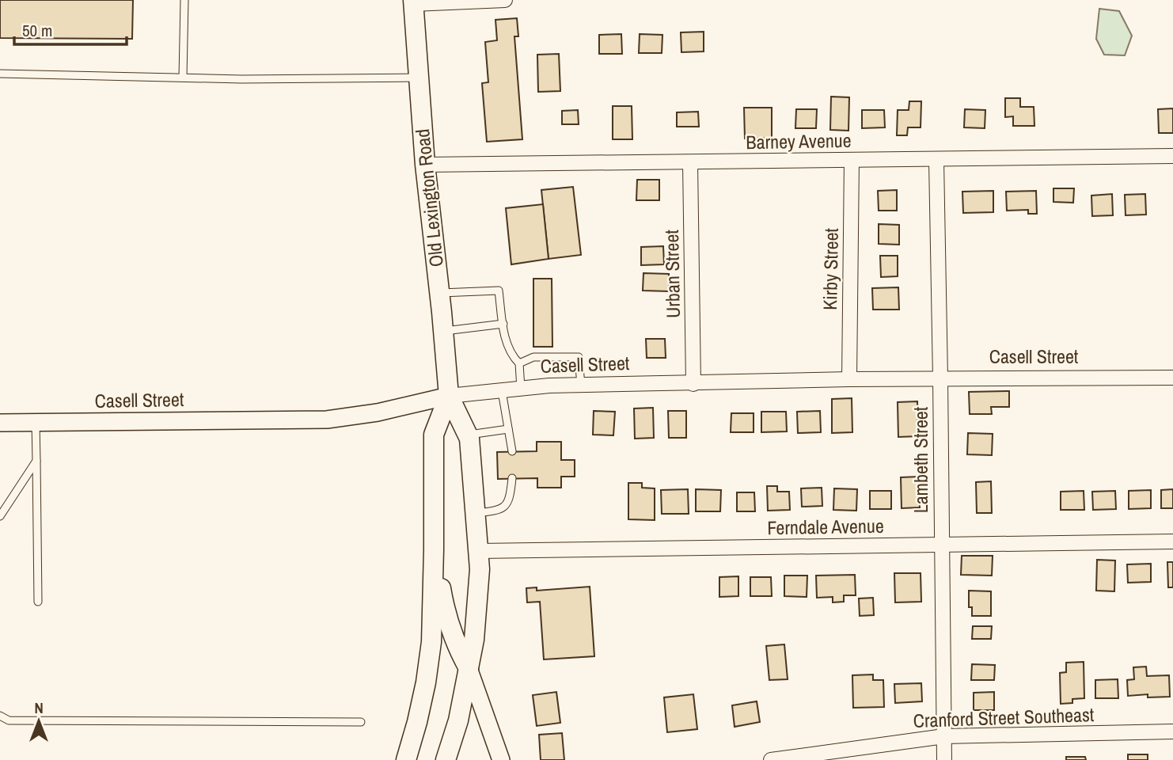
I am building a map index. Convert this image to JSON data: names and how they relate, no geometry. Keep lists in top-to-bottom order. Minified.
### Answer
{"streets":{"main road":["Old Lexington Road"],"street":["Barney Avenue","Kirby Street","Urban Street","Casell Street","Lambeth Street","Ferndale Avenue","Cranford Street Southeast"]},"crossings":[["Barney Avenue","Old Lexington Road"],["Barney Avenue","Kirby Street"],["Barney Avenue","Urban Street"],["Barney Avenue","Lambeth Street"],["Old Lexington Road","Casell Street"],["Old Lexington Road","Ferndale Avenue"],["Kirby Street","Casell Street"],["Urban Street","Casell Street"],["Casell Street","Lambeth Street"],["Lambeth Street","Ferndale Avenue"],["Lambeth Street","Cranford Street Southeast"]],"scale_bar":"50 m","north":"top"}
